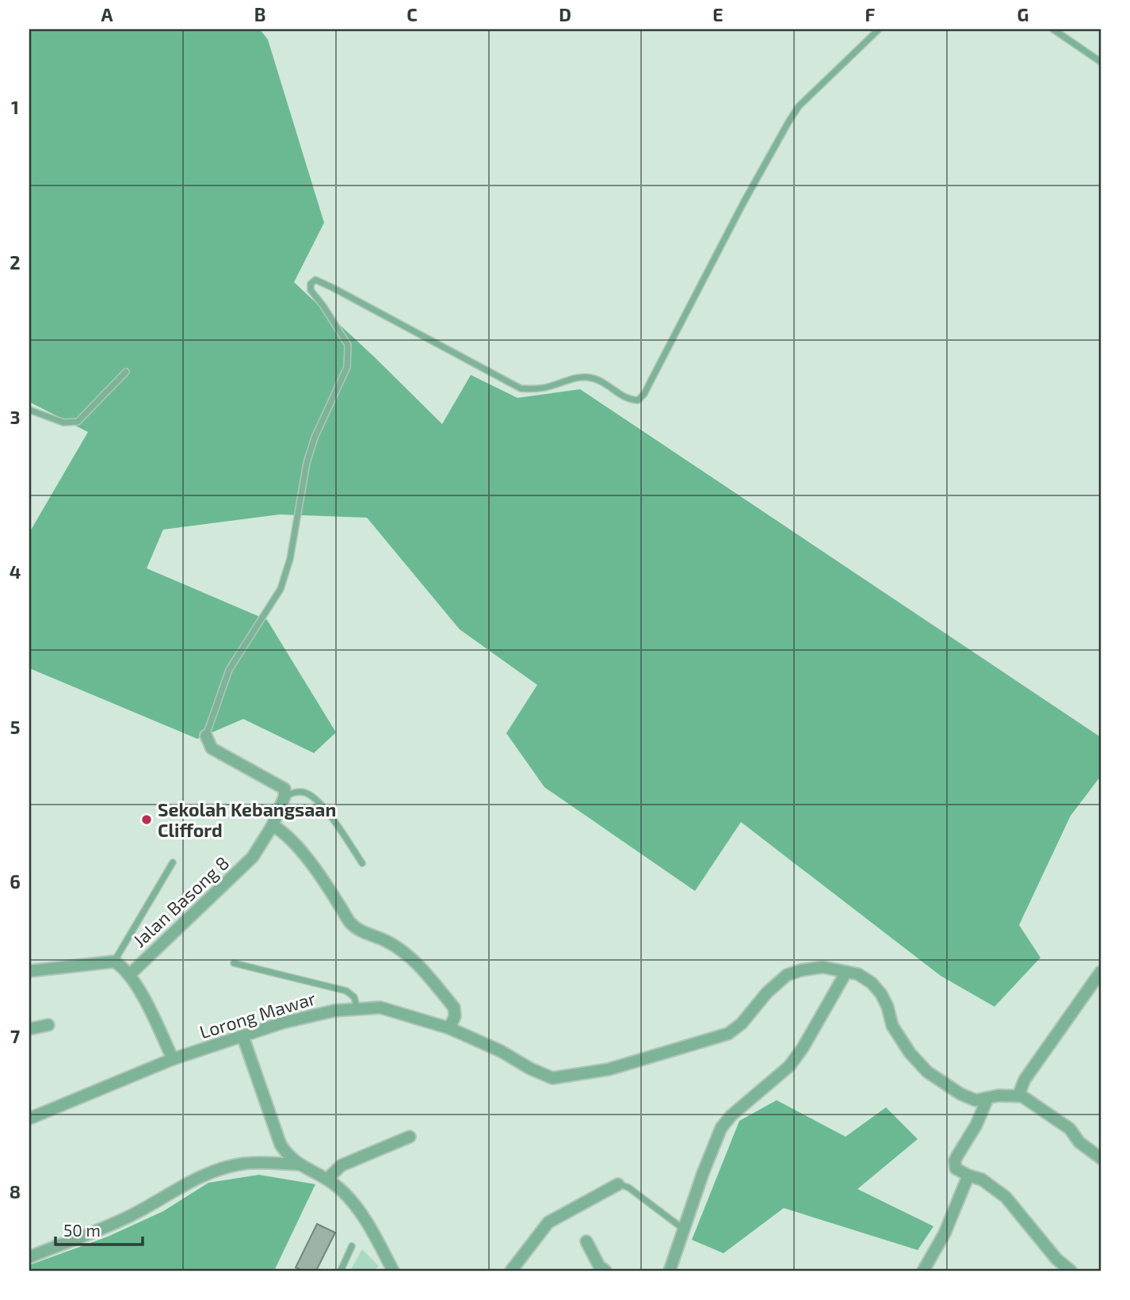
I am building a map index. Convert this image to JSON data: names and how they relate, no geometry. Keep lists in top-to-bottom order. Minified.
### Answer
{"streets":{"street":["Jalan Basong 8","Lorong Mawar"]},"places":["Sekolah Kebangsaan Clifford"],"scale_bar":"50 m","grid":{"columns":["A","B","C","D","E","F","G"],"rows":["1","2","3","4","5","6","7","8"]}}
